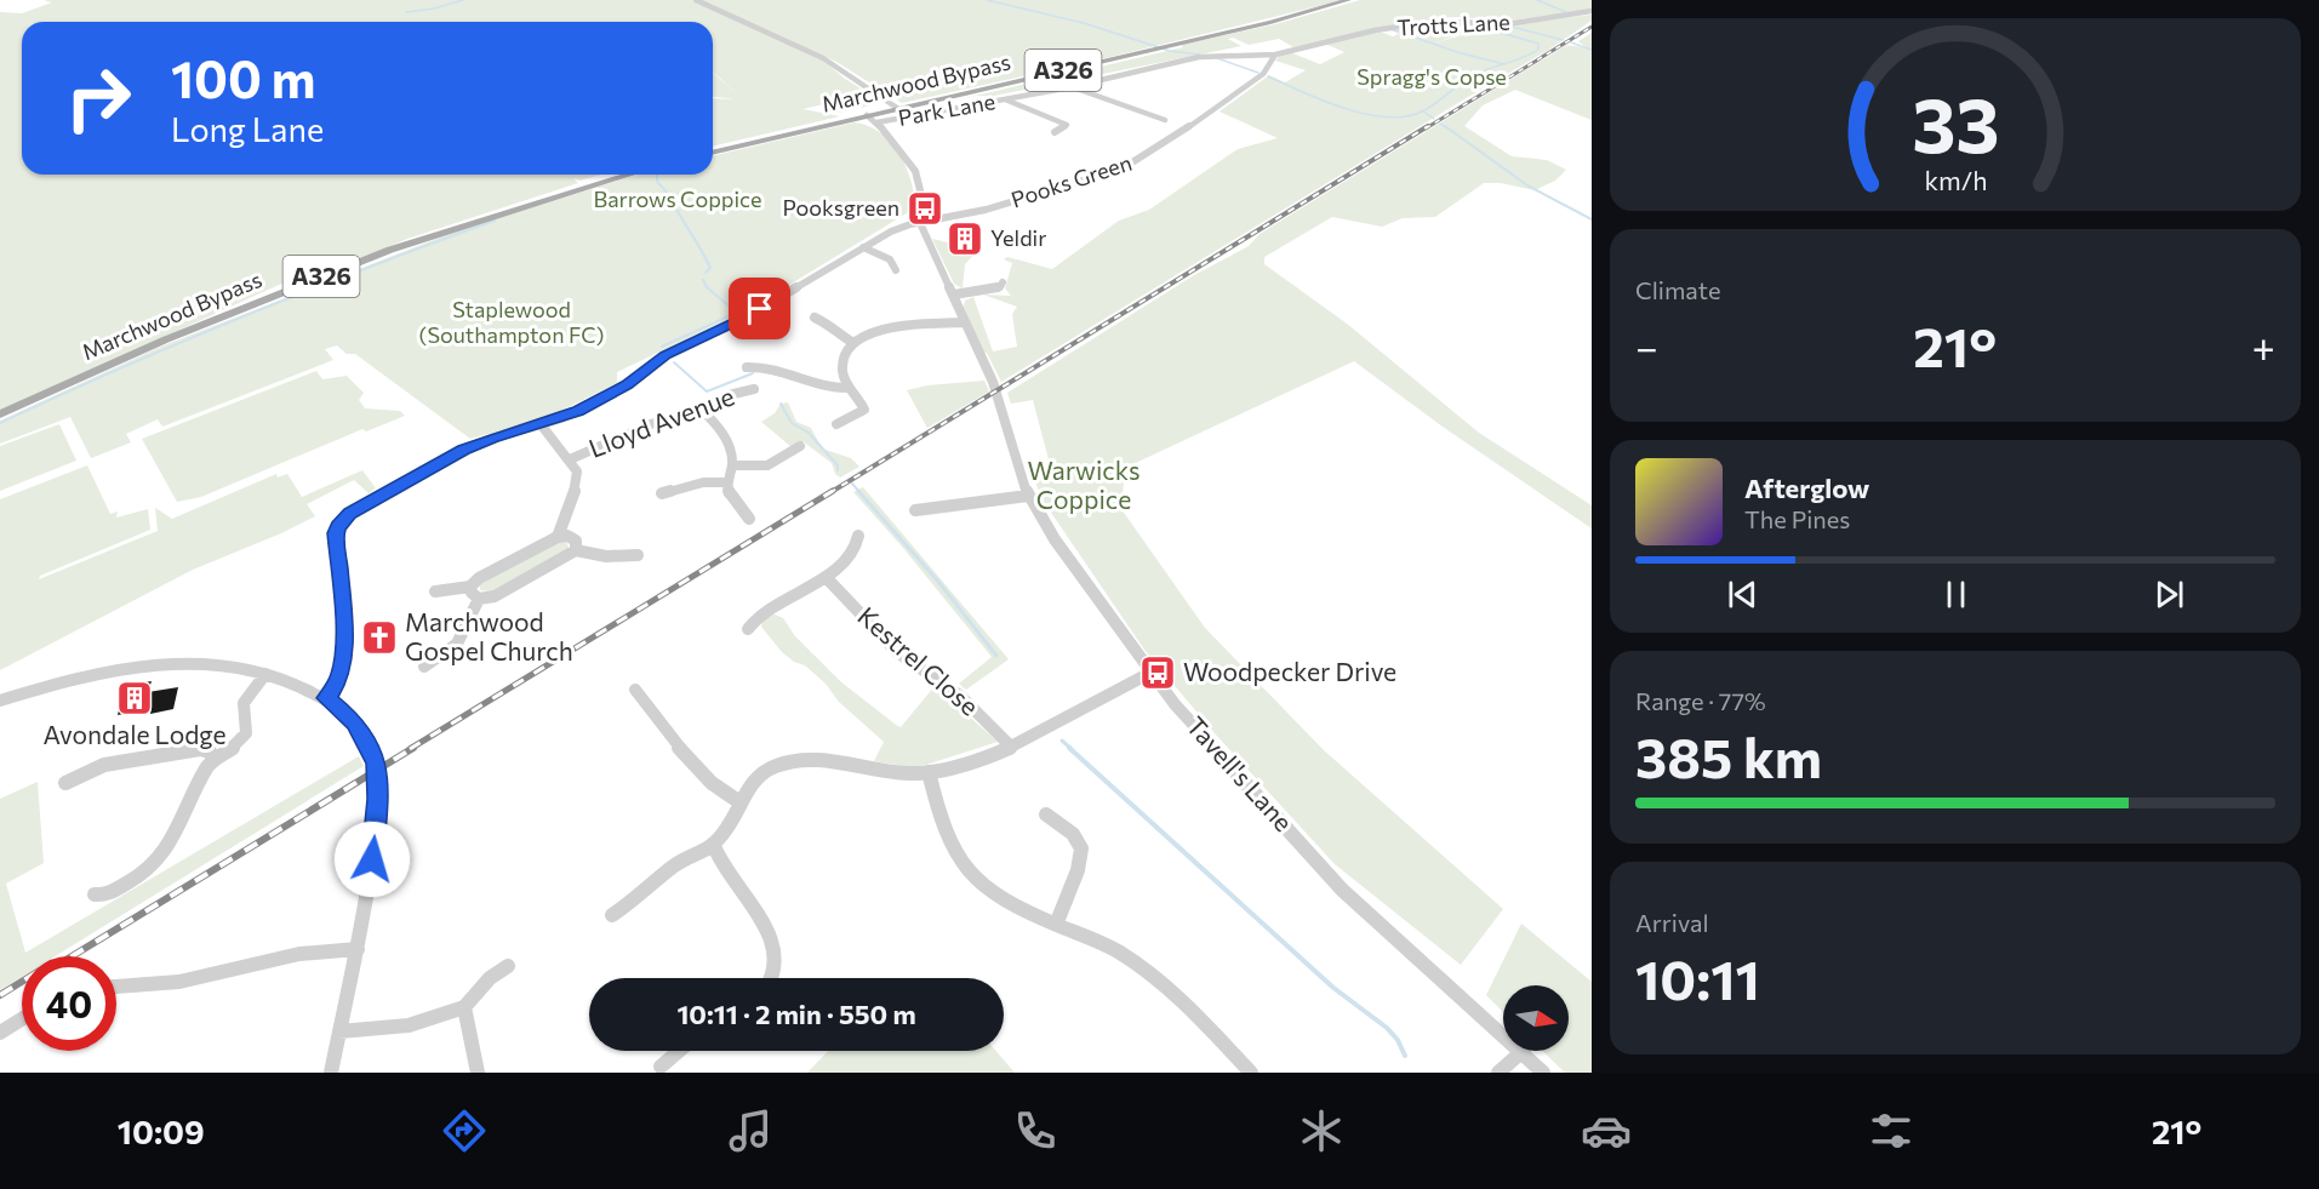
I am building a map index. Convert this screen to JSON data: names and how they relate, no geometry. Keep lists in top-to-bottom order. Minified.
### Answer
{"streets":{"main road":["A326","Marchwood Bypass"],"street":["Trotts Lane","Park Lane","Pooks Green","Lloyd Avenue","Kestrel Close","Tavell's Lane"]},"crossings":[["Trotts Lane","Park Lane"],["Trotts Lane","Pooks Green"],["Park Lane","Pooks Green"],["Pooks Green","Tavell's Lane"]],"parks":["Spragg's Copse","Barrows Coppice","Staplewood (Southampton FC)","Warwicks Coppice"],"places":{"bus stop":["Pooksgreen","Woodpecker Drive"],"building":["Yeldir","Avondale Lodge"],"church":["Marchwood Gospel Church"]},"north":"right","page":{"turn":["100 m","Long Lane"],"tile":["Climate",["Range · 77%","385 km"],["Arrival","10:11"]],"heat":["−","21°","+"],"song":["Afterglow","The Pines"],"limit":"40","trip":"10:11 · 2 min · 550 m","tabs":["10:09","21°"],"gauge":["33","km/h"]}}
